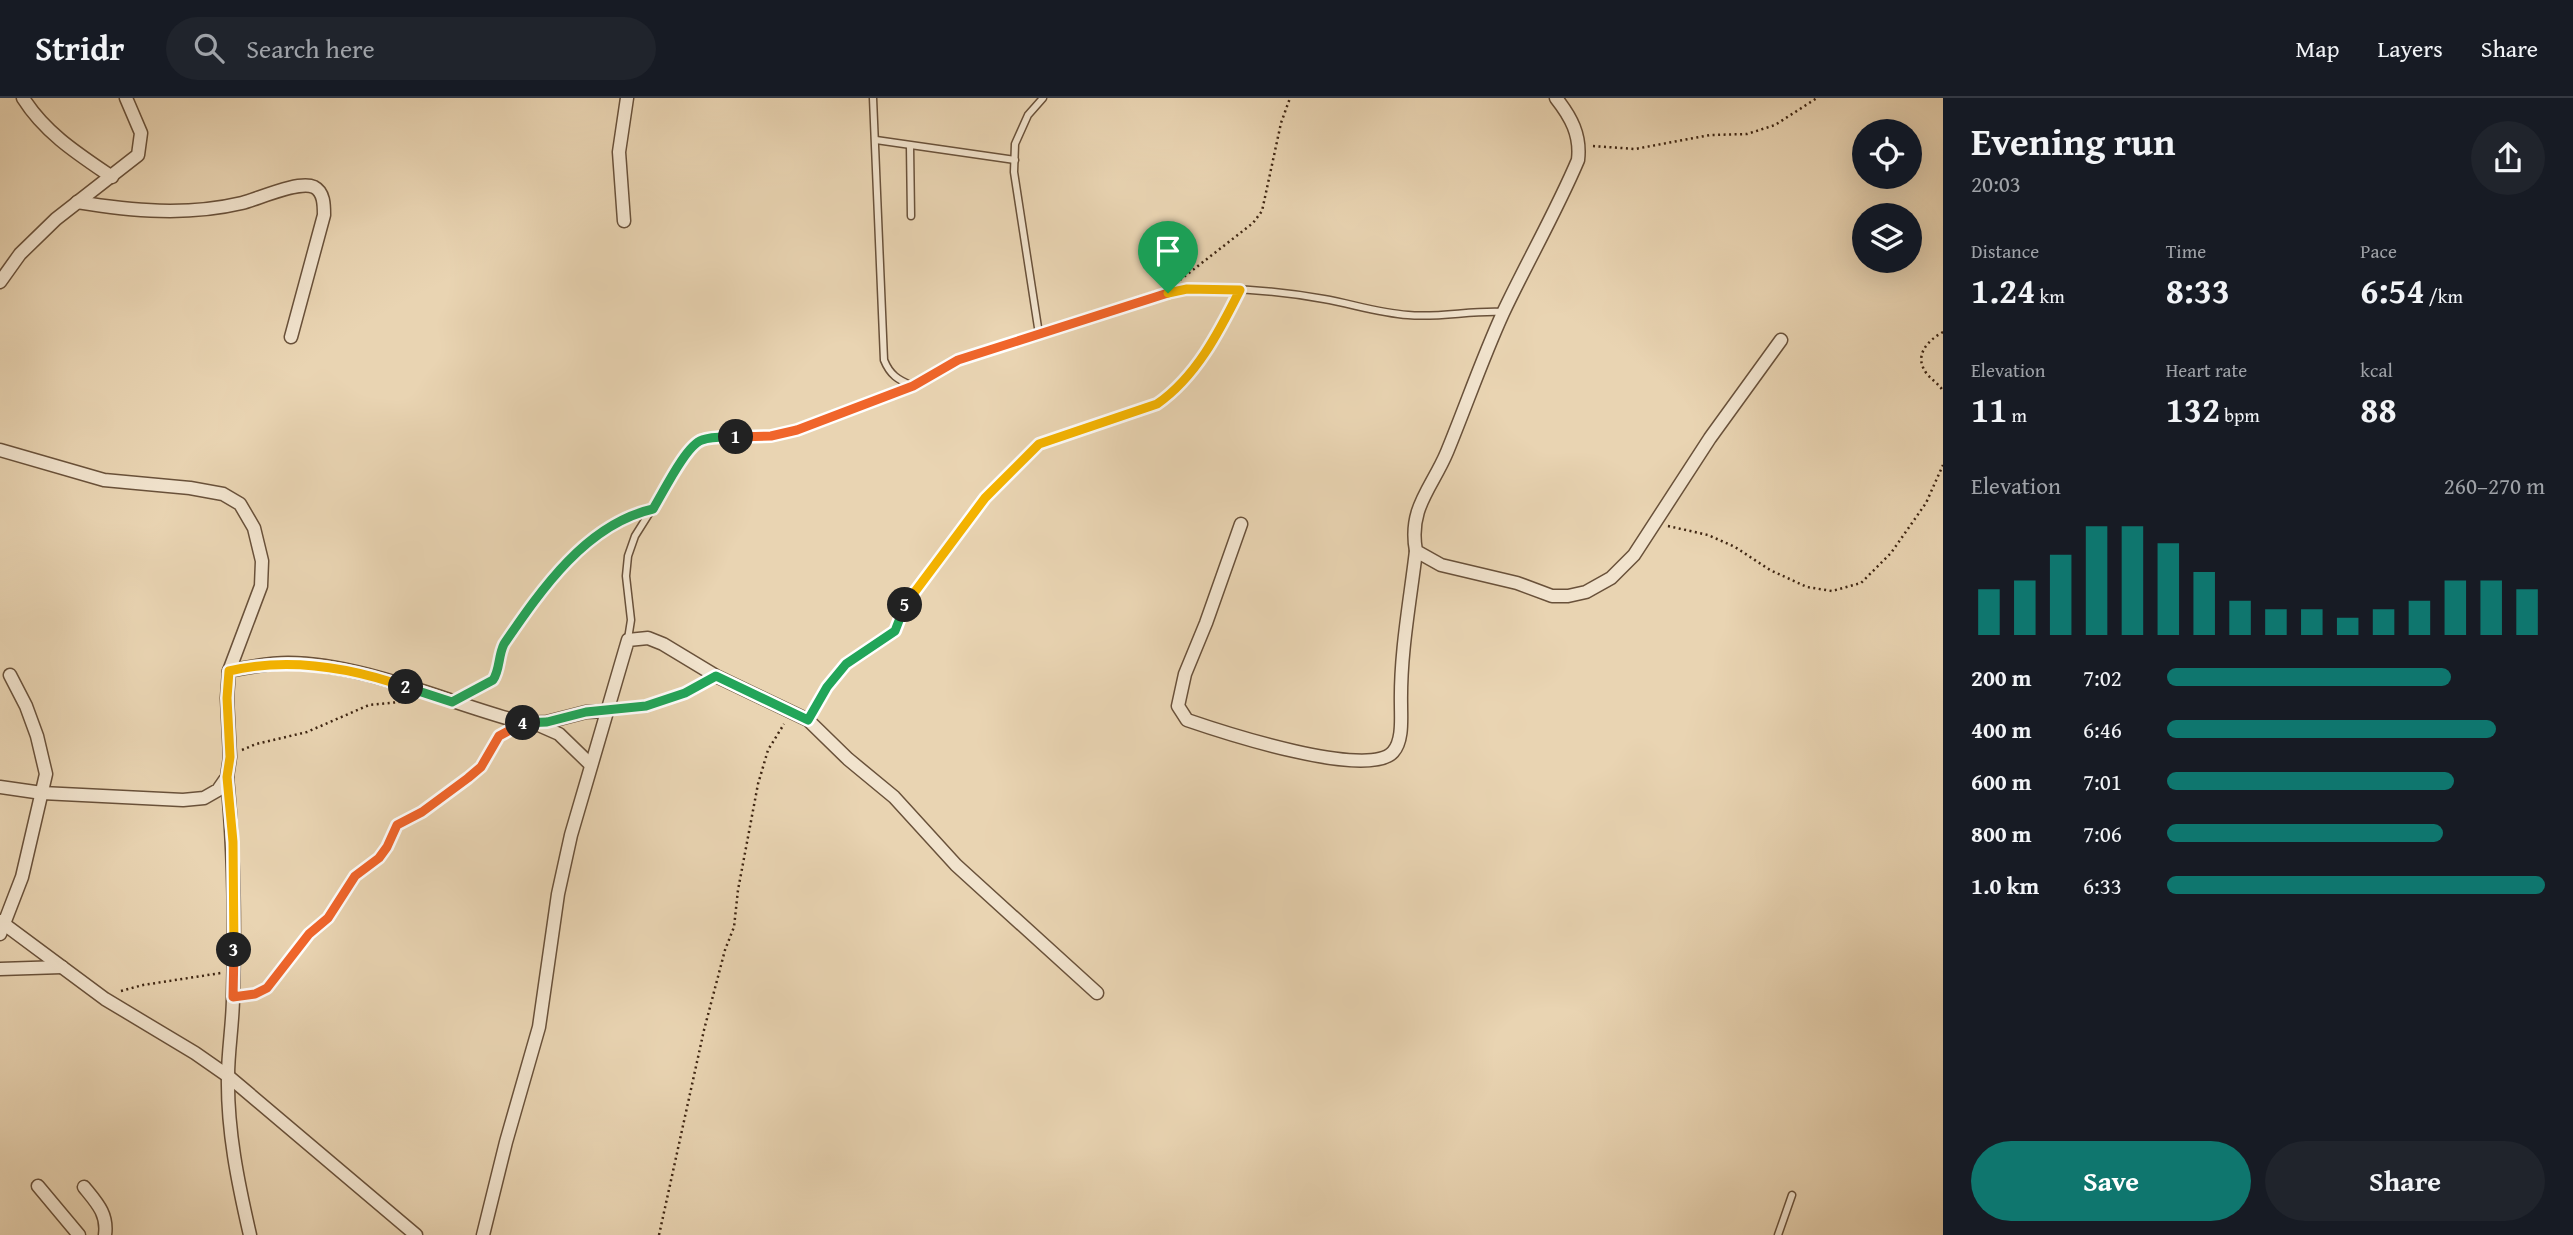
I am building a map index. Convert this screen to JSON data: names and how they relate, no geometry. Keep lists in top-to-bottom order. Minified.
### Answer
{"page":{"header":"Stridr","search":"Search here","nav":["Map","Layers","Share"],"heading":["Evening run","20:03"],"stats":[["Distance","1.24 km"],["Time","8:33"],["Pace","6:54 /km"],["Elevation","11 m"],["Heart rate","132 bpm"],["kcal","88"]],"pins":["1","5","2","4","3"],"chart":["Elevation","260–270 m"],"list":[{"name":"200 m","note":"7:02"},{"name":"400 m","note":"6:46"},{"name":"600 m","note":"7:01"},{"name":"800 m","note":"7:06"},{"name":"1.0 km","note":"6:33"}],"buttons":["Save","Share"]}}
